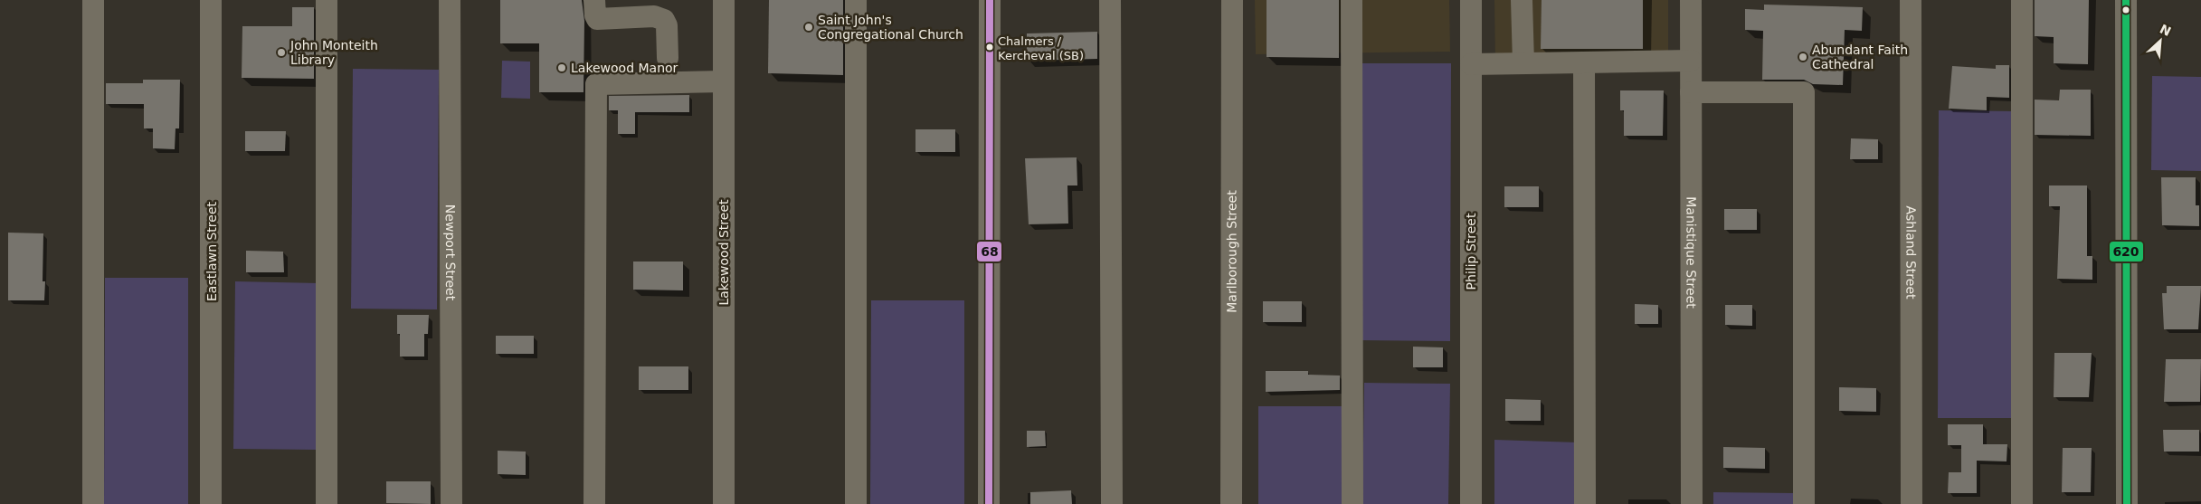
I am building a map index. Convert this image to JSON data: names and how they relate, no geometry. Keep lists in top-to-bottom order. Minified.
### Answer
{"streets":{"street":["Eastlawn Street","Marlborough Street","Philip Street","Manistique Street","Ashland Street","Newport Street","Lakewood Street"]},"places":["Saint John's Congregational Church","Chalmers / Kercheval (SB)","John Monteith Library","Abundant Faith Cathedral","Lakewood Manor"],"lines":["transit line 68","transit line 620"],"north":"top right"}
